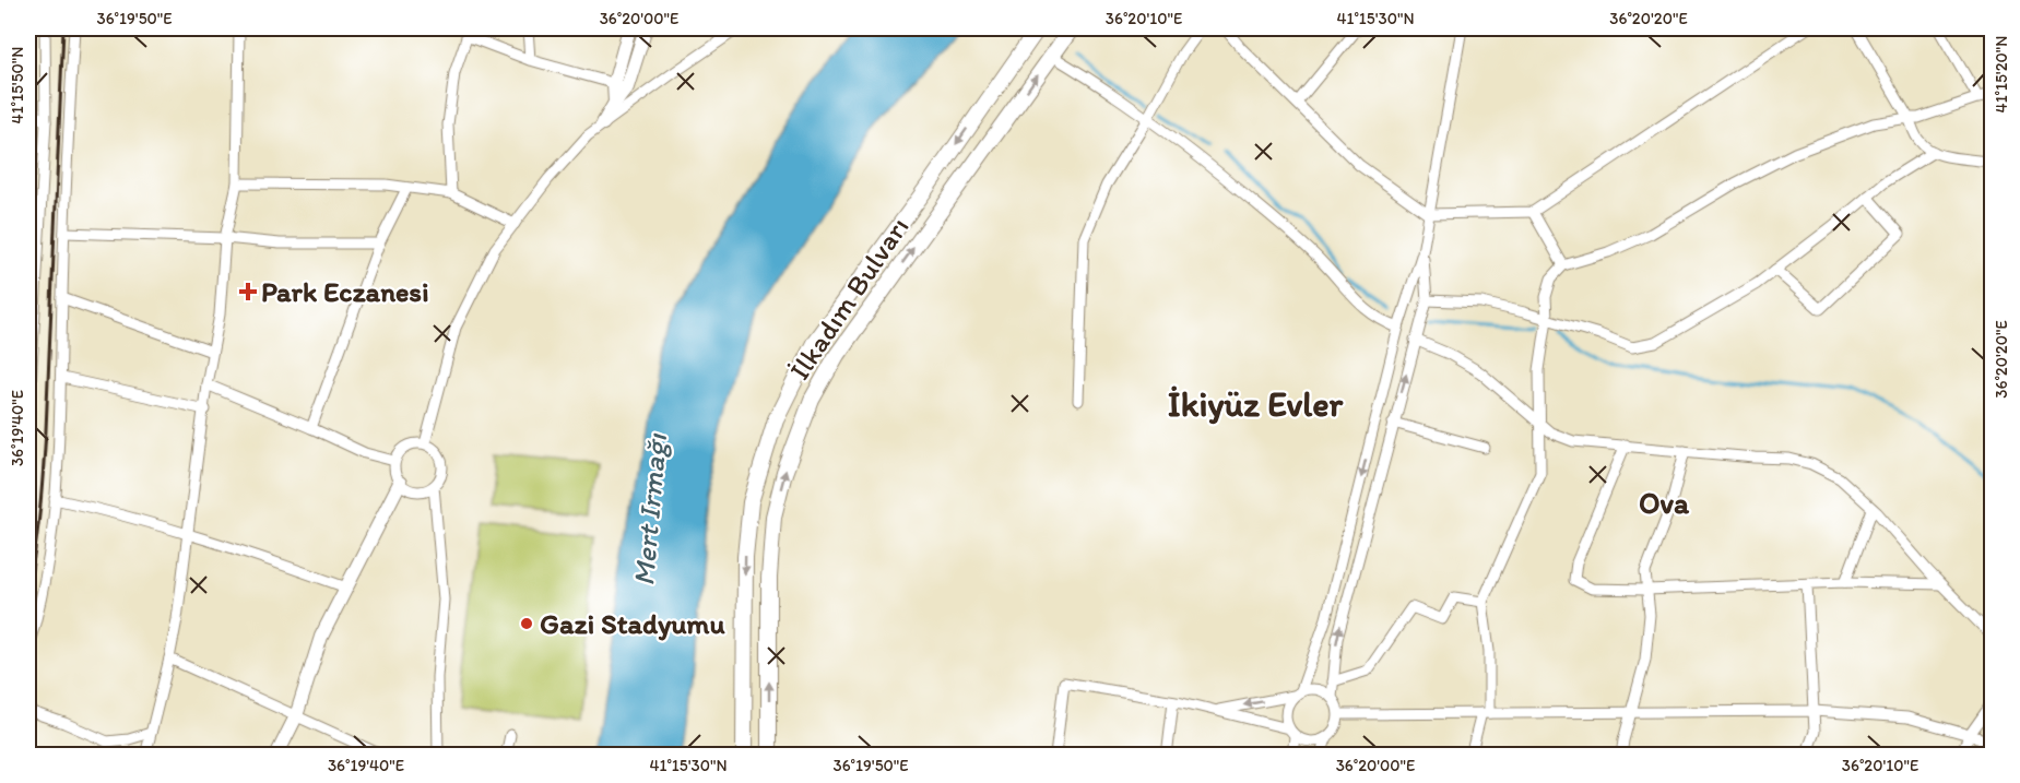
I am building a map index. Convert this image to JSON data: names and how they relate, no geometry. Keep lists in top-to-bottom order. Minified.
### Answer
{"streets":{"highway":["İlkadım Bulvarı"]},"districts":["İkiyüz Evler","Ova"],"water":["Mert Irmağı"],"places":{"health":["Park Eczanesi"],"other":["Gazi Stadyumu"]},"coordinates":["36°19'50\"E","36°20'00\"E","36°20'10\"E","41°15'30\"N","36°20'20\"E","41°15'20\"N","41°15'50\"N","36°19'40\"E"]}
